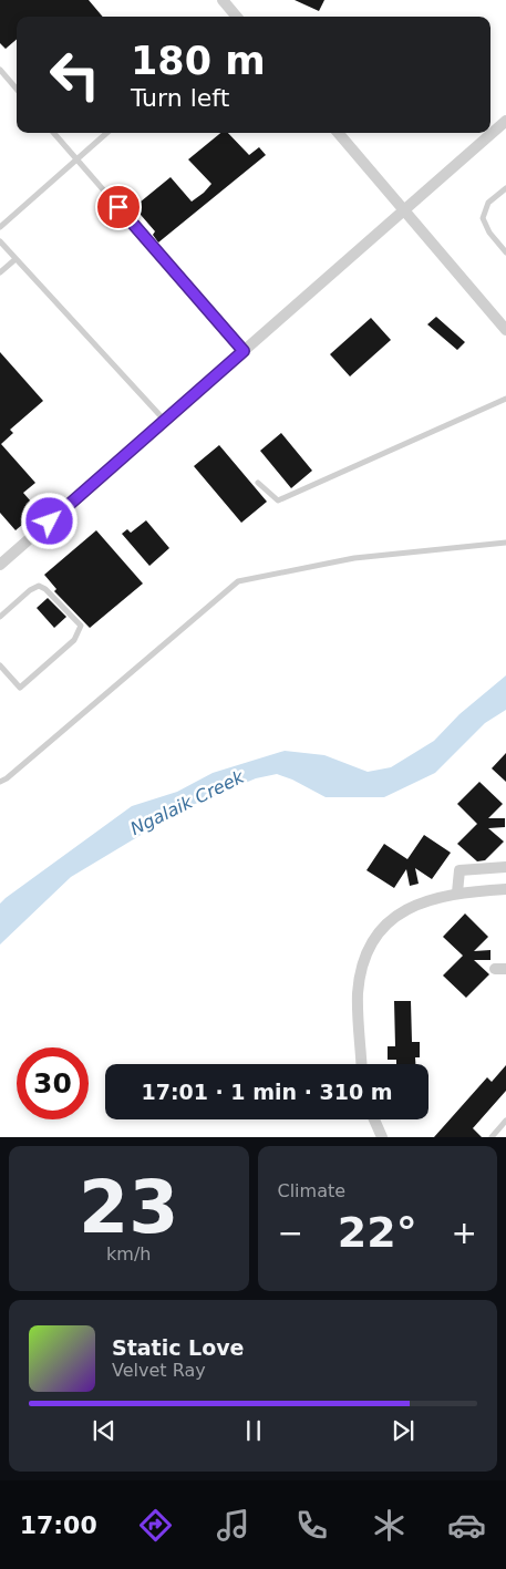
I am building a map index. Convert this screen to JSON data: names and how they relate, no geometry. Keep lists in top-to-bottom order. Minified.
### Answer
{"water":["Ngalaik Creek"],"page":{"turn":["180 m","Turn left"],"limit":"30","trip":"17:01 · 1 min · 310 m","tile":[["23","km/h"],"Climate"],"heat":["−","22°","+"],"song":["Static Love","Velvet Ray"],"tabs":"17:00"}}
